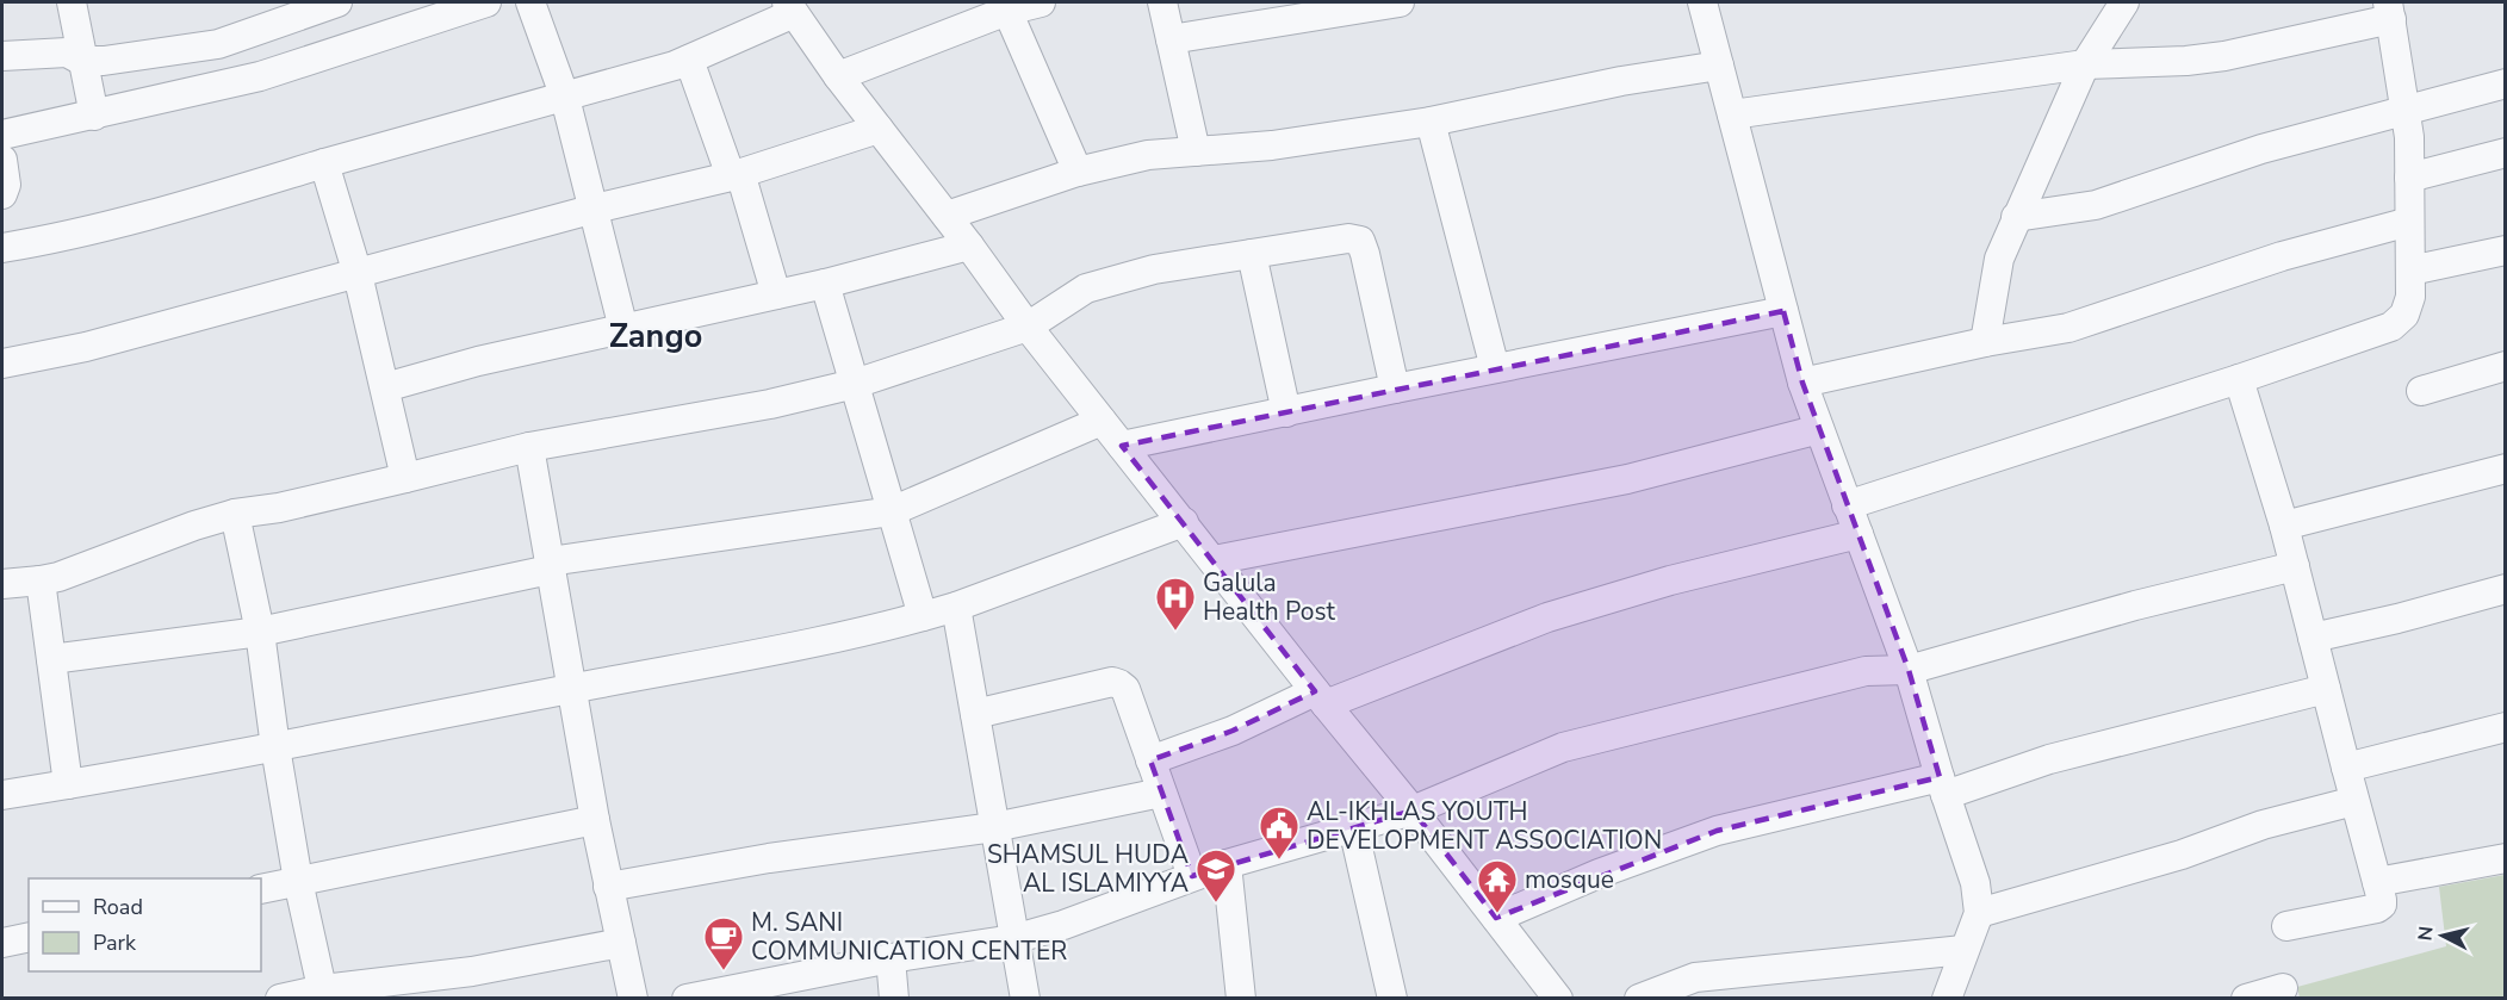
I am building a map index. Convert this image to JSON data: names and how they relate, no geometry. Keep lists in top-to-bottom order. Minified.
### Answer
{"districts":["Zango"],"places":{"hospital":["Galula Health Post"],"public building":["AL-IKHLAS YOUTH DEVELOPMENT ASSOCIATION"],"school or university":["SHAMSUL HUDA AL ISLAMIYYA"],"temple":["mosque"],"cafe":["M. SANI COMMUNICATION CENTER"]},"legend":["Road","Park"],"north":"left"}
